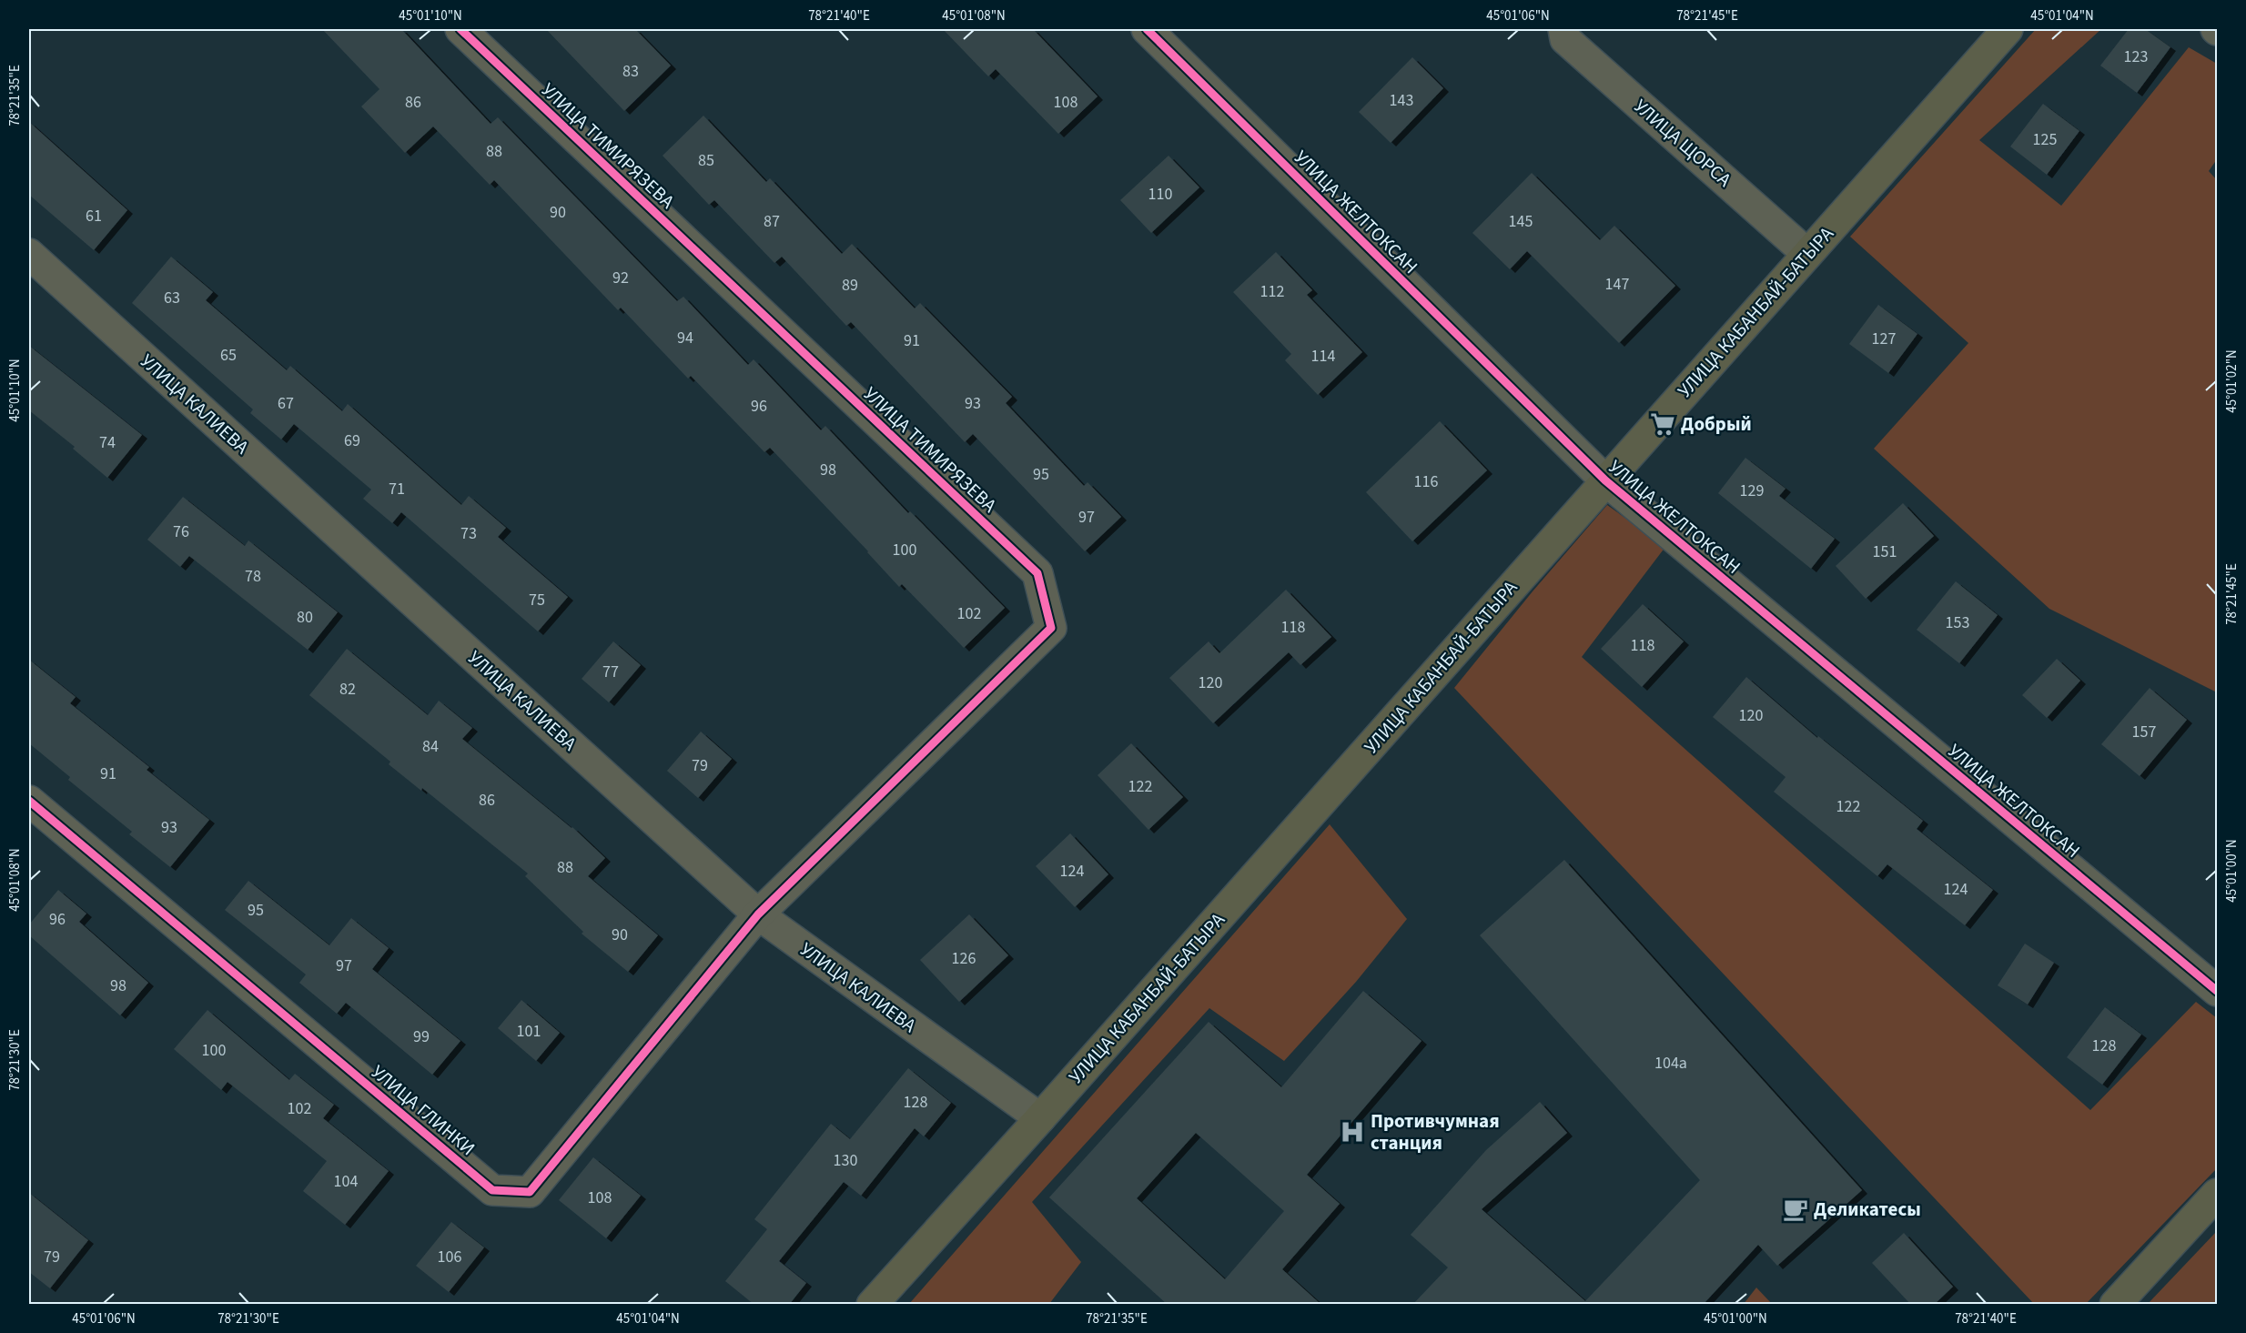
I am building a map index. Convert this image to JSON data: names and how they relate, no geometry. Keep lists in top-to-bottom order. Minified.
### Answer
{"streets":{"main road":["УЛИЦА КАБАНБАЙ-БАТЫРА"],"street":["УЛИЦА ЩОРСА","УЛИЦА ТИМИРЯЗЕВА","УЛИЦА ЖЕЛТОКСАН","УЛИЦА КАЛИЕВА","УЛИЦА ГЛИНКИ"]},"crossings":[["УЛИЦА ЩОРСА","УЛИЦА КАБАНБАЙ-БАТЫРА"],["УЛИЦА ТИМИРЯЗЕВА","УЛИЦА КАЛИЕВА"],["УЛИЦА ТИМИРЯЗЕВА","УЛИЦА ГЛИНКИ"],["УЛИЦА ЖЕЛТОКСАН","УЛИЦА КАБАНБАЙ-БАТЫРА"],["УЛИЦА КАБАНБАЙ-БАТЫРА","УЛИЦА КАЛИЕВА"],["УЛИЦА КАЛИЕВА","УЛИЦА ГЛИНКИ"]],"places":{"supermarket":["Добрый"],"hospital":["Противчумная станция"],"cafe":["Деликатесы"]},"house_numbers":["123","83","143","86","108","125","88","85","110","90","61","87","145","92","147","89","112","63","94","127","91","65","114","67","93","96","69","74","98","95","116","71","129","97","76","73","100","151","78","75","102","80","153","118","118","77","120","82","120","157","84","79","91","122","86","122","93","88","124","124","95","96","90","126","97","98","101","99","128","100","104а","128","102","130","104","108","79","106"],"coordinates":["45°01'10\"N","78°21'40\"E","45°01'08\"N","45°01'06\"N","78°21'45\"E","45°01'04\"N","78°21'35\"E","45°01'02\"N","45°01'00\"N","78°21'30\"E"]}
